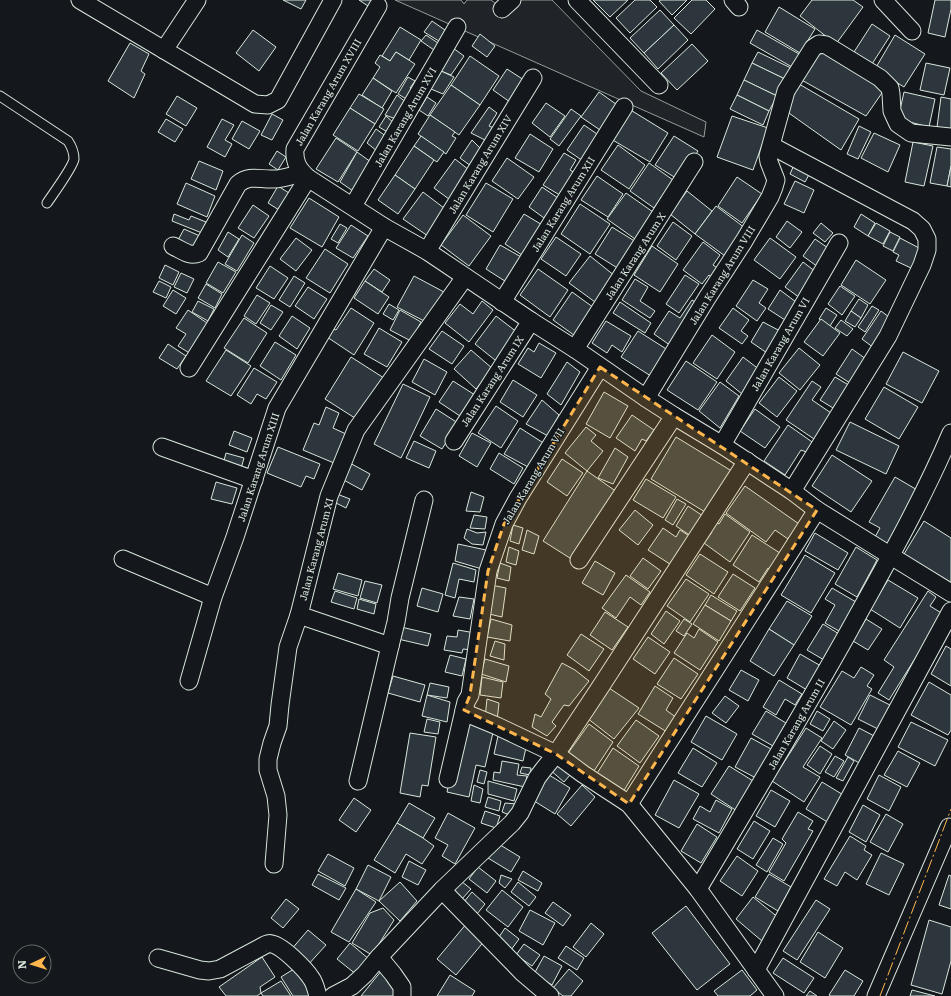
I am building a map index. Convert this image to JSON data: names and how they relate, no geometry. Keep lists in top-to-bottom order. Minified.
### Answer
{"streets":{"street":["Jalan Karang Arum XVIII","Jalan Karang Arum XVI","Jalan Karang Arum XIV","Jalan Karang Arum XII","Jalan Karang Arum X","Jalan Karang Arum VIII","Jalan Karang Arum VI","Jalan Karang Arum IX","Jalan Karang Arum XIII","Jalan Karang Arum VII","Jalan Karang Arum XI","Jalan Karang Arum II"]},"north":"left"}
